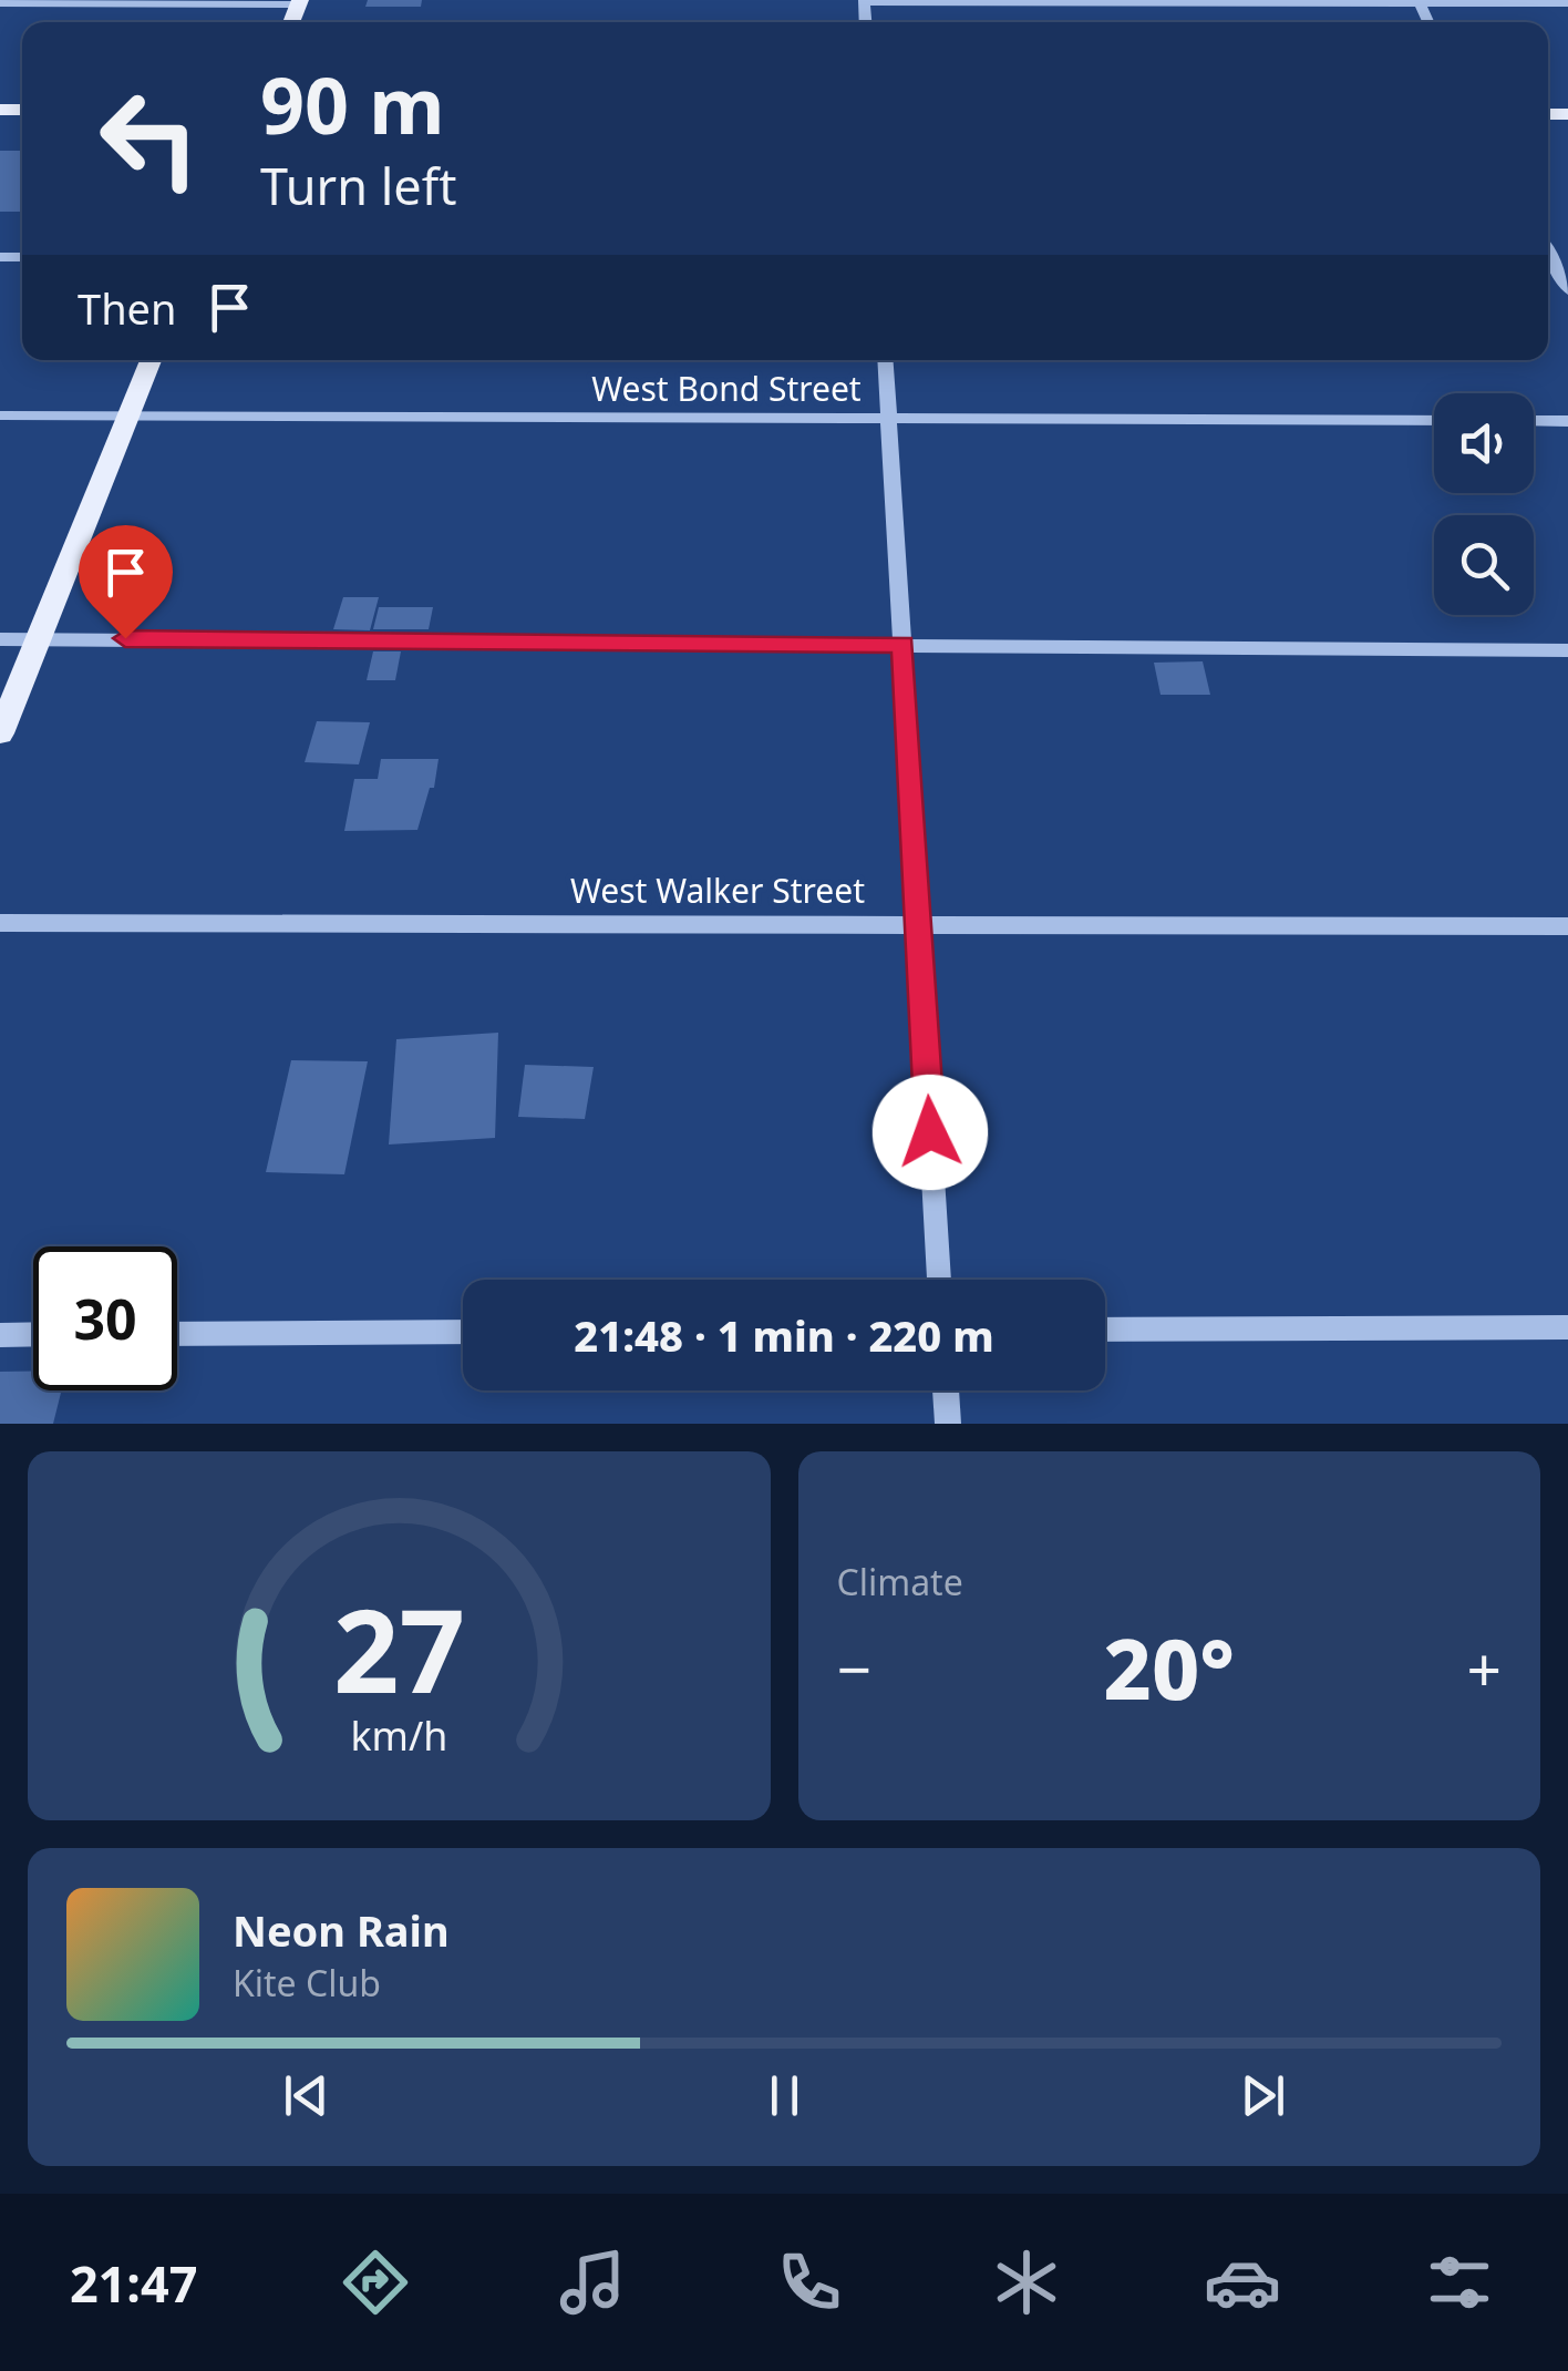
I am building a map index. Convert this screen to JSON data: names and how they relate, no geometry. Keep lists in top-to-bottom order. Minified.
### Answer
{"streets":{"street":["West Bond Street","West Walker Street"]},"page":{"turn":["90 m","Turn left"],"then":"Then","limit":"30","trip":"21:48 · 1 min · 220 m","tile":"Climate","heat":["−","20°","+"],"song":["Neon Rain","Kite Club"],"tabs":"21:47","gauge":["27","km/h"]}}
